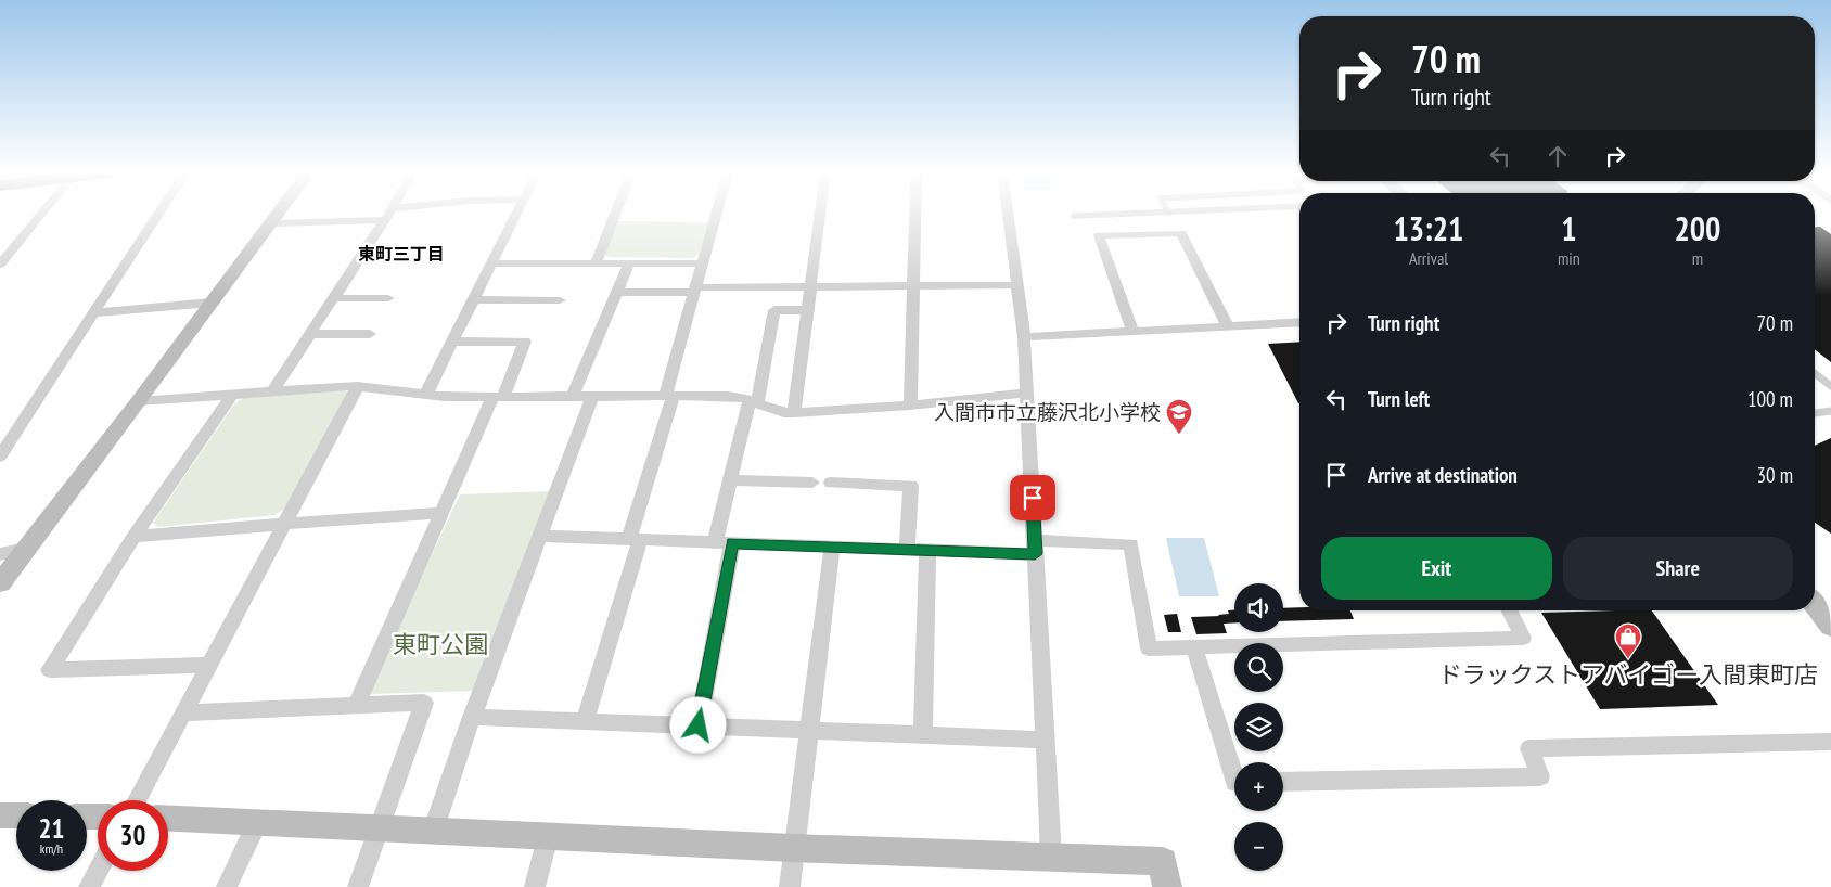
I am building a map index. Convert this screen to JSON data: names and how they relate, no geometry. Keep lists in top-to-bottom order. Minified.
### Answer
{"districts":["東町三丁目"],"parks":["東町公園"],"places":{"school or university":["入間市市立藤沢北小学校"],"shop":["ドラックストアバイゴー入間東町店"]},"page":{"turn":["70 m","Turn right"],"eta":["13:21","Arrival","1","min","200","m"],"list":[{"name":"Turn right","value":"70 m"},{"name":"Turn left","value":"100 m"},{"name":"Arrive at destination","value":"30 m"}],"buttons":["Exit","Share"],"map_buttons":["+","−"],"speed":"21 km/h","limit":"30"}}
